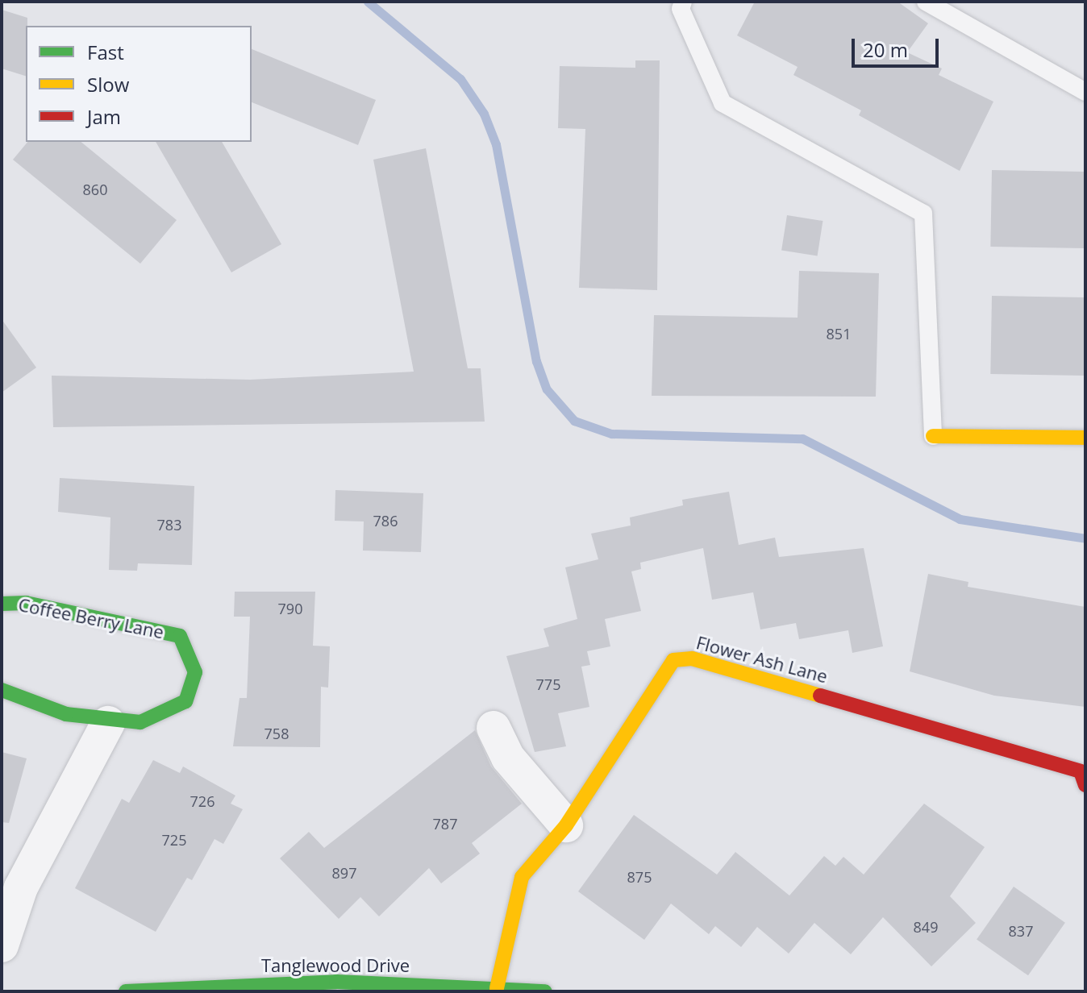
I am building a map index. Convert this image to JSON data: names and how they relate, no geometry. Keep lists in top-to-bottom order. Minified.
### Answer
{"streets":{"street":["Coffee Berry Lane","Flower Ash Lane","Tanglewood Drive"]},"crossings":[["Flower Ash Lane","Tanglewood Drive"]],"house_numbers":["860","851","786","783","790","775","758","726","787","725","897","875","849","837"],"legend":["Fast","Slow","Jam"],"scale_bar":"20 m"}
